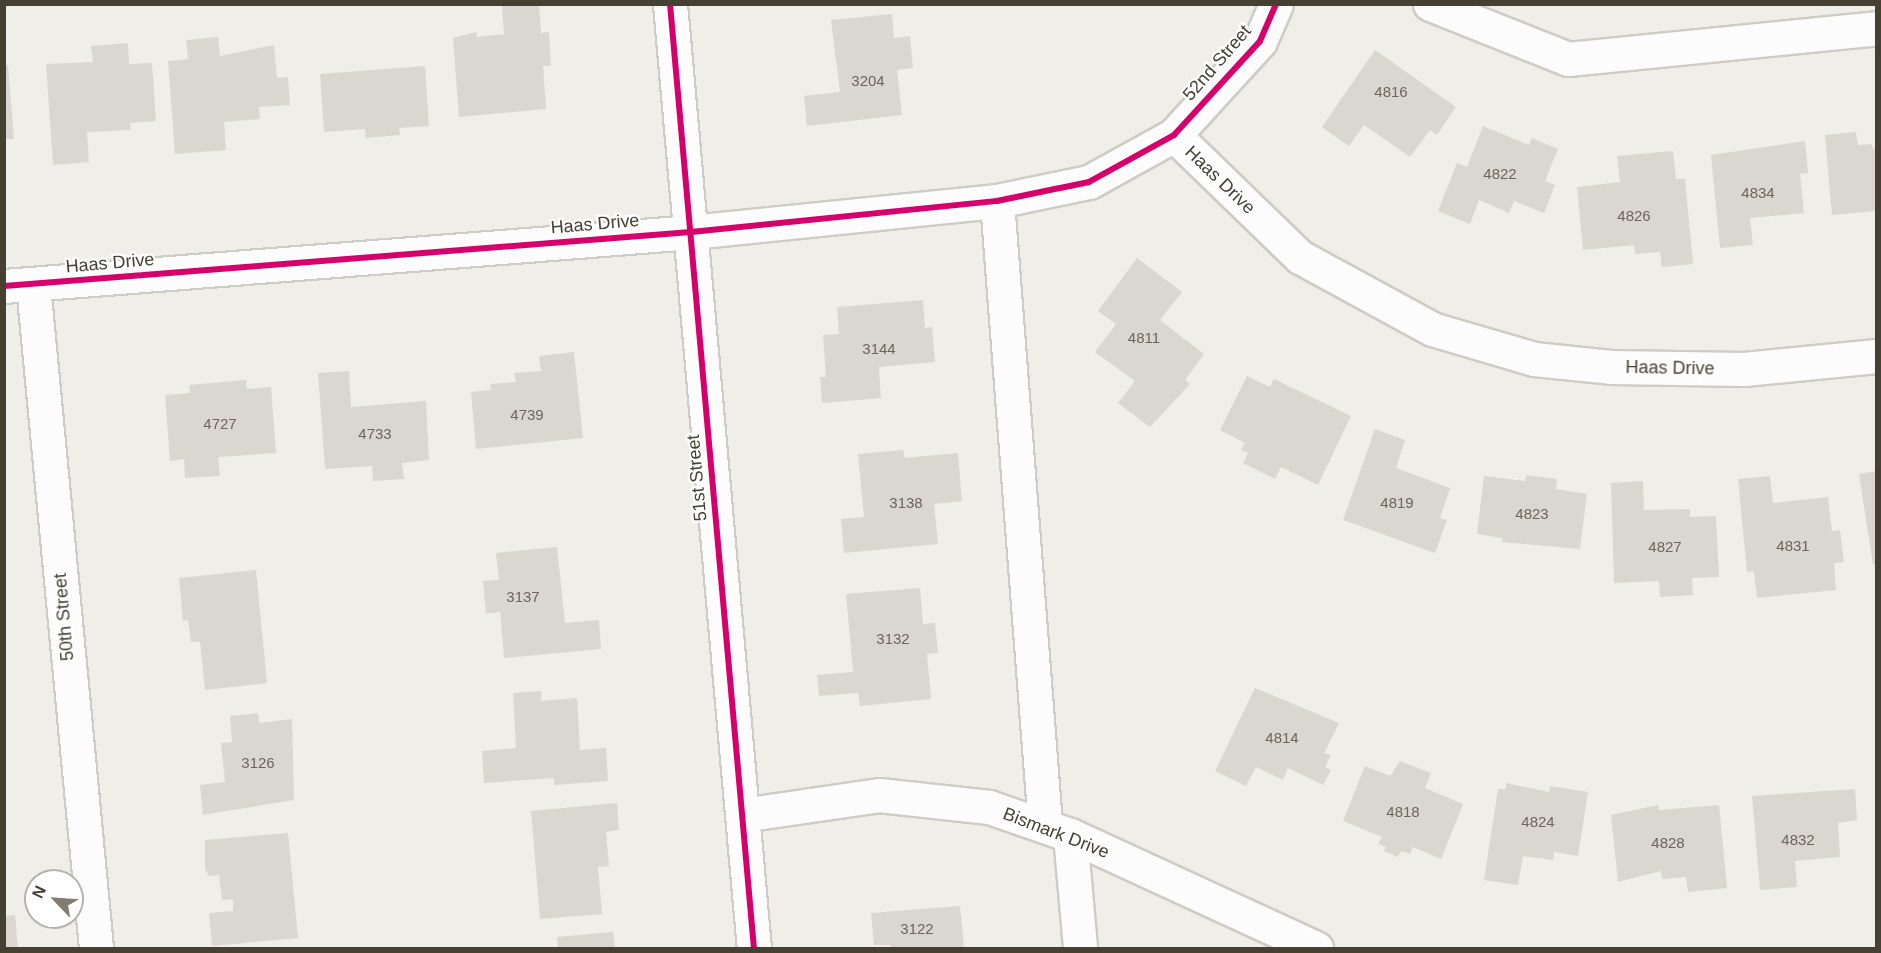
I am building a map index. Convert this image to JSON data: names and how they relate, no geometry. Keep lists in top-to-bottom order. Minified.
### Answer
{"streets":{"street":["52nd Street","Haas Drive","51st Street","50th Street","Bismark Drive"]},"crossings":[["52nd Street","Haas Drive"],["Haas Drive","51st Street"],["Haas Drive","50th Street"],["51st Street","Bismark Drive"]],"house_numbers":["3204","4816","4822","4834","4826","4811","3144","4739","4727","4733","3138","4819","4823","4831","4827","3137","3132","4814","3126","4818","4824","4832","4828","3122"],"north":"top left"}
